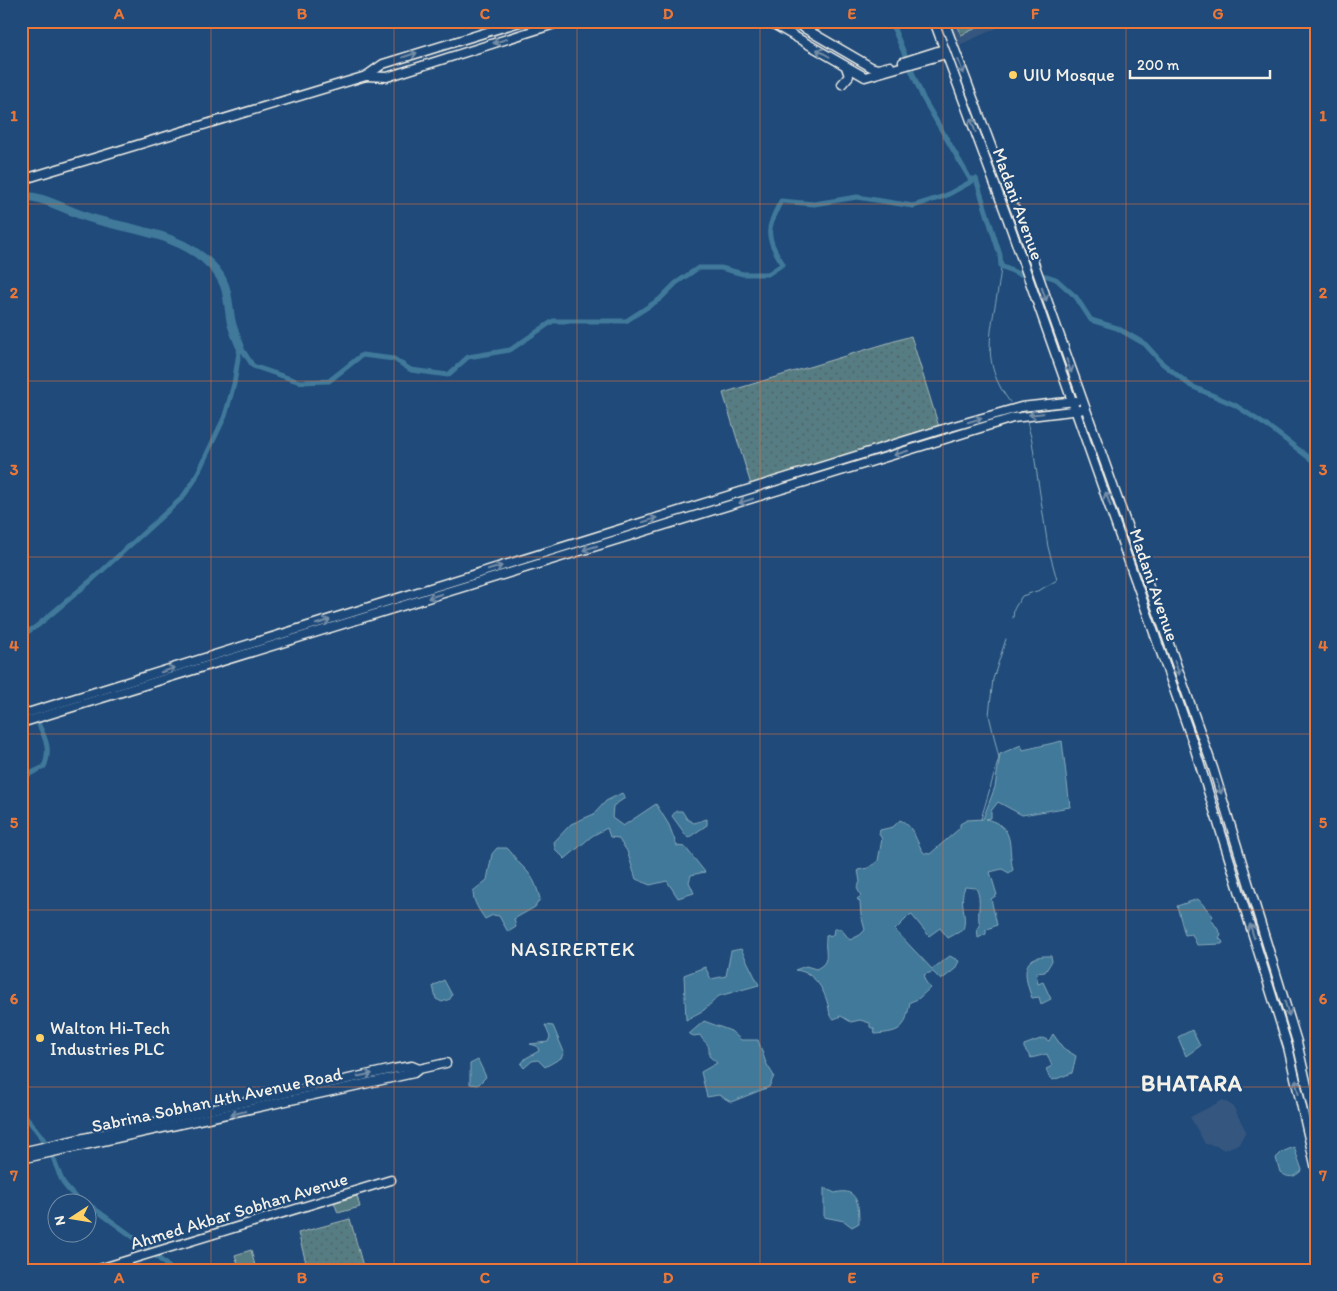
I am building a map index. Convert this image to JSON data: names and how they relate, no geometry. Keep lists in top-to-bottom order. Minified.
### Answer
{"streets":{"street":["Madani Avenue","Sabrina Sobhan 4th Avenue Road","Ahmed Akbar Sobhan Avenue"]},"districts":["NASIRERTEK","BHATARA"],"places":["UIU Mosque","Walton Hi-Tech Industries PLC"],"scale_bar":"200 m","north":"left","grid":{"columns":["A","B","C","D","E","F","G"],"rows":["1","2","3","4","5","6","7"]}}
